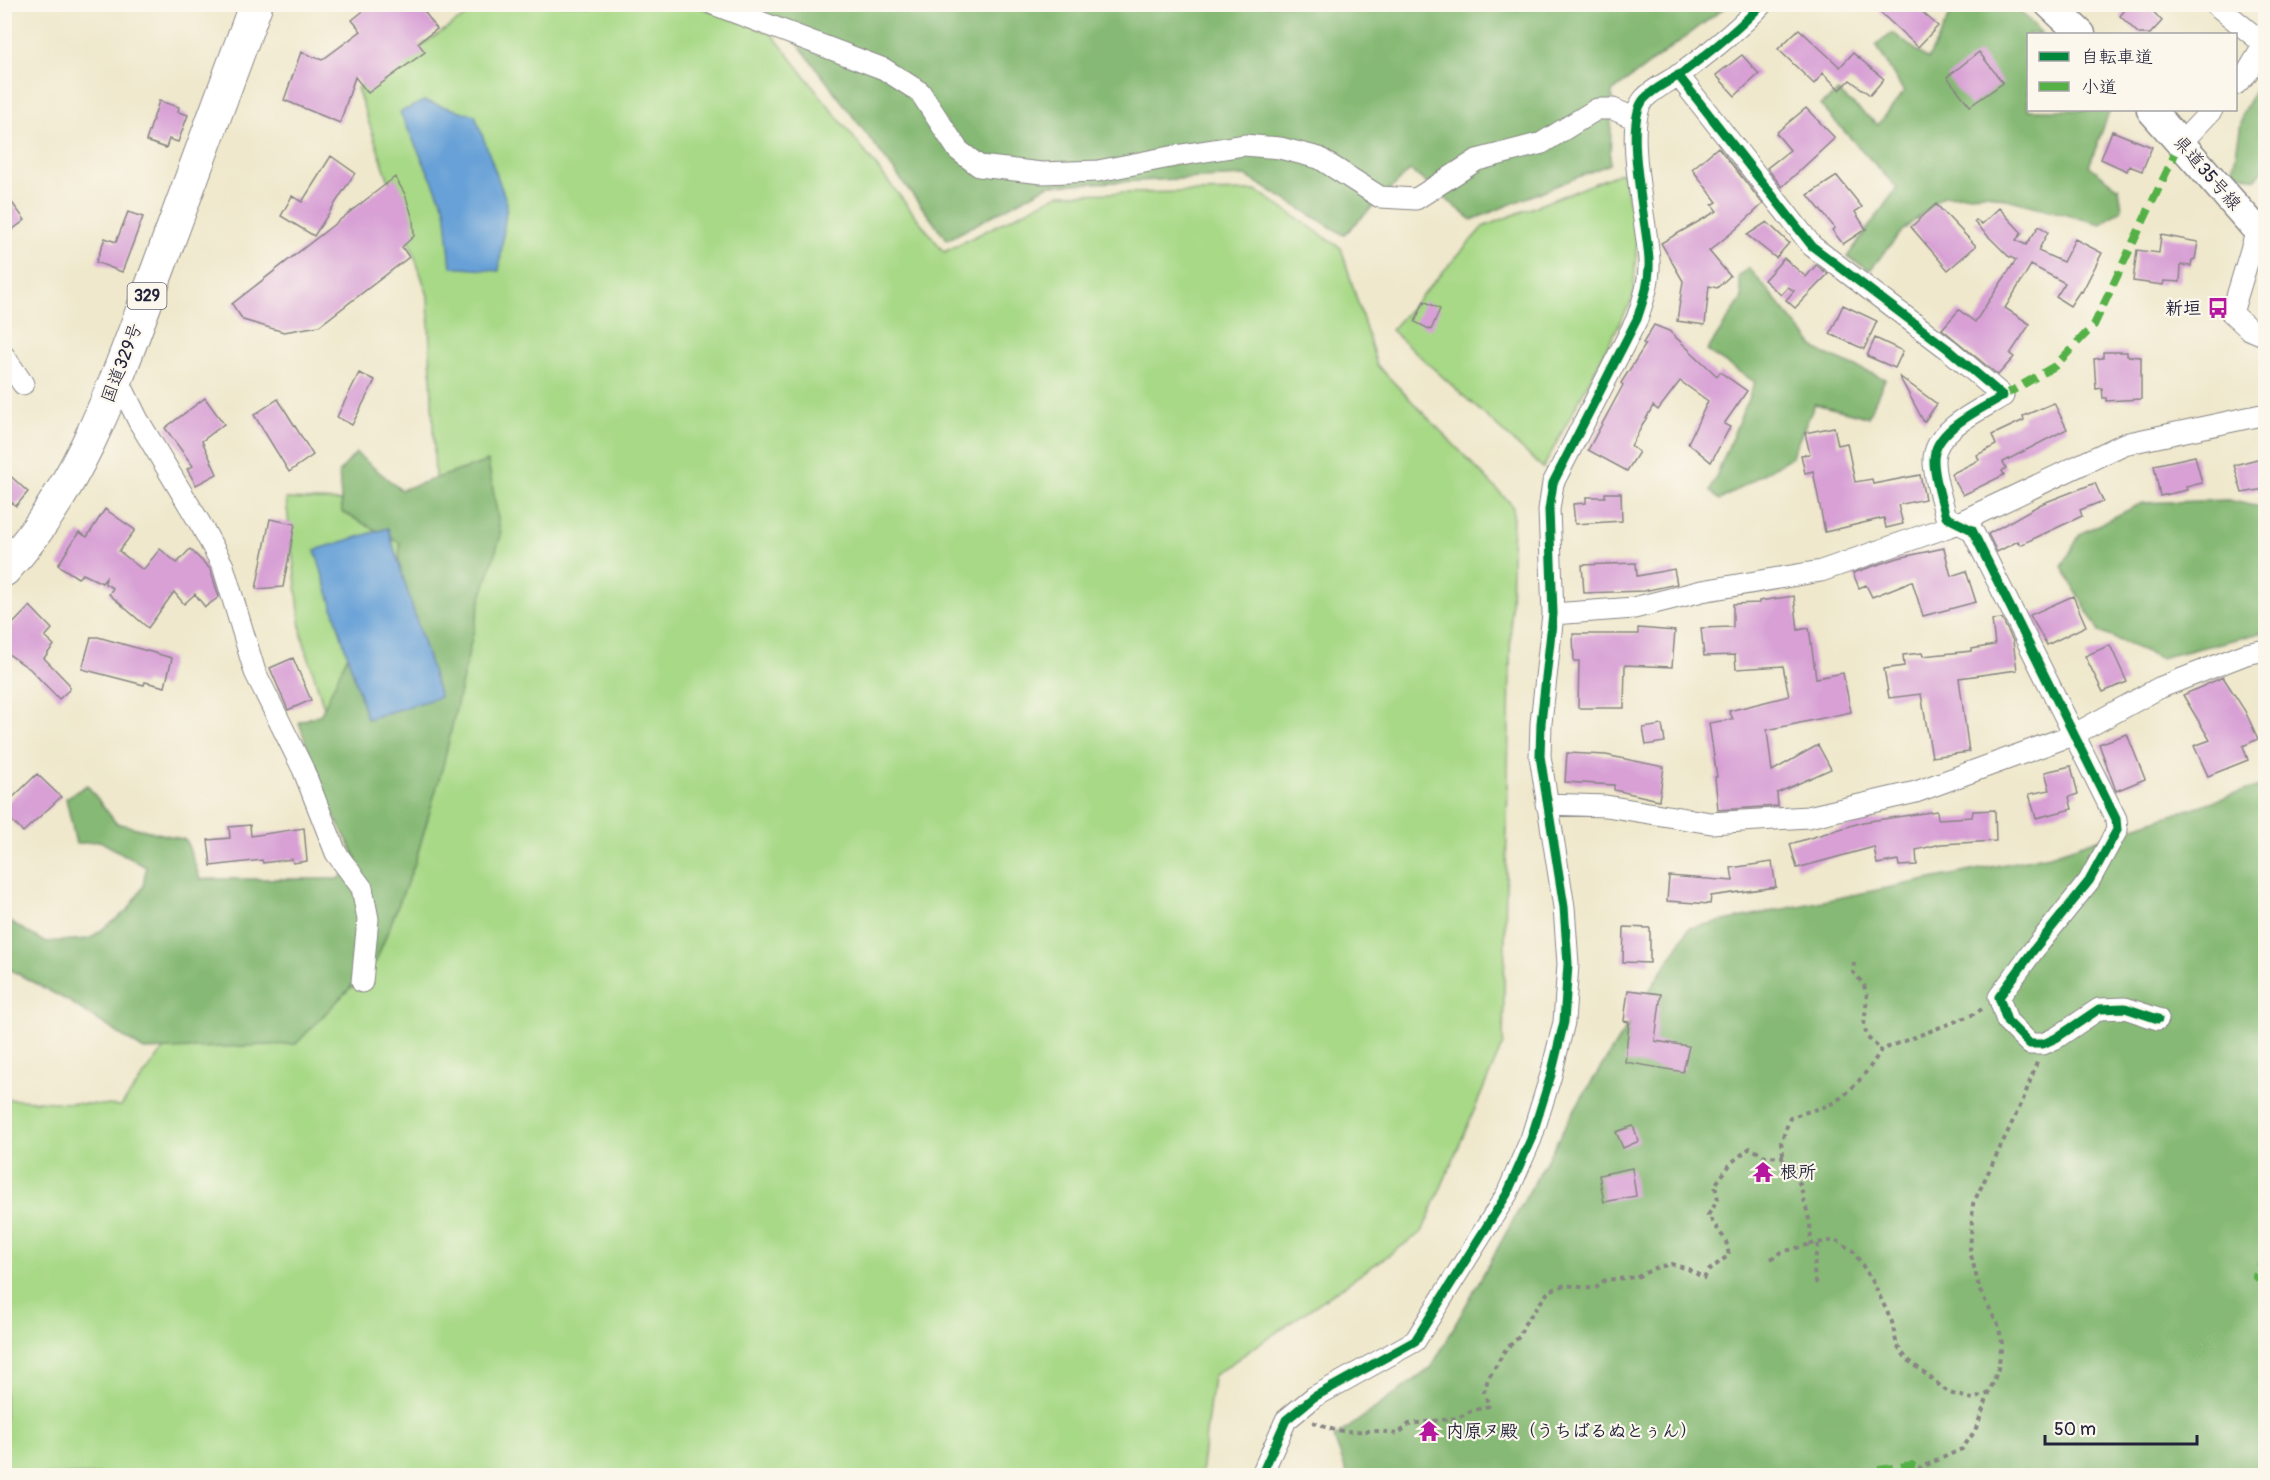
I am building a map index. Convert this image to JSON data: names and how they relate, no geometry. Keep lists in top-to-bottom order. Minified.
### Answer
{"streets":{"highway":["329","国道329号"],"main road":["県道35号線"]},"places":{"bus stop":["新垣"],"temple":["根所","内原ヌ殿（うちばるぬとぅん）"]},"legend":["自転車道","小道"],"scale_bar":"50 m"}
